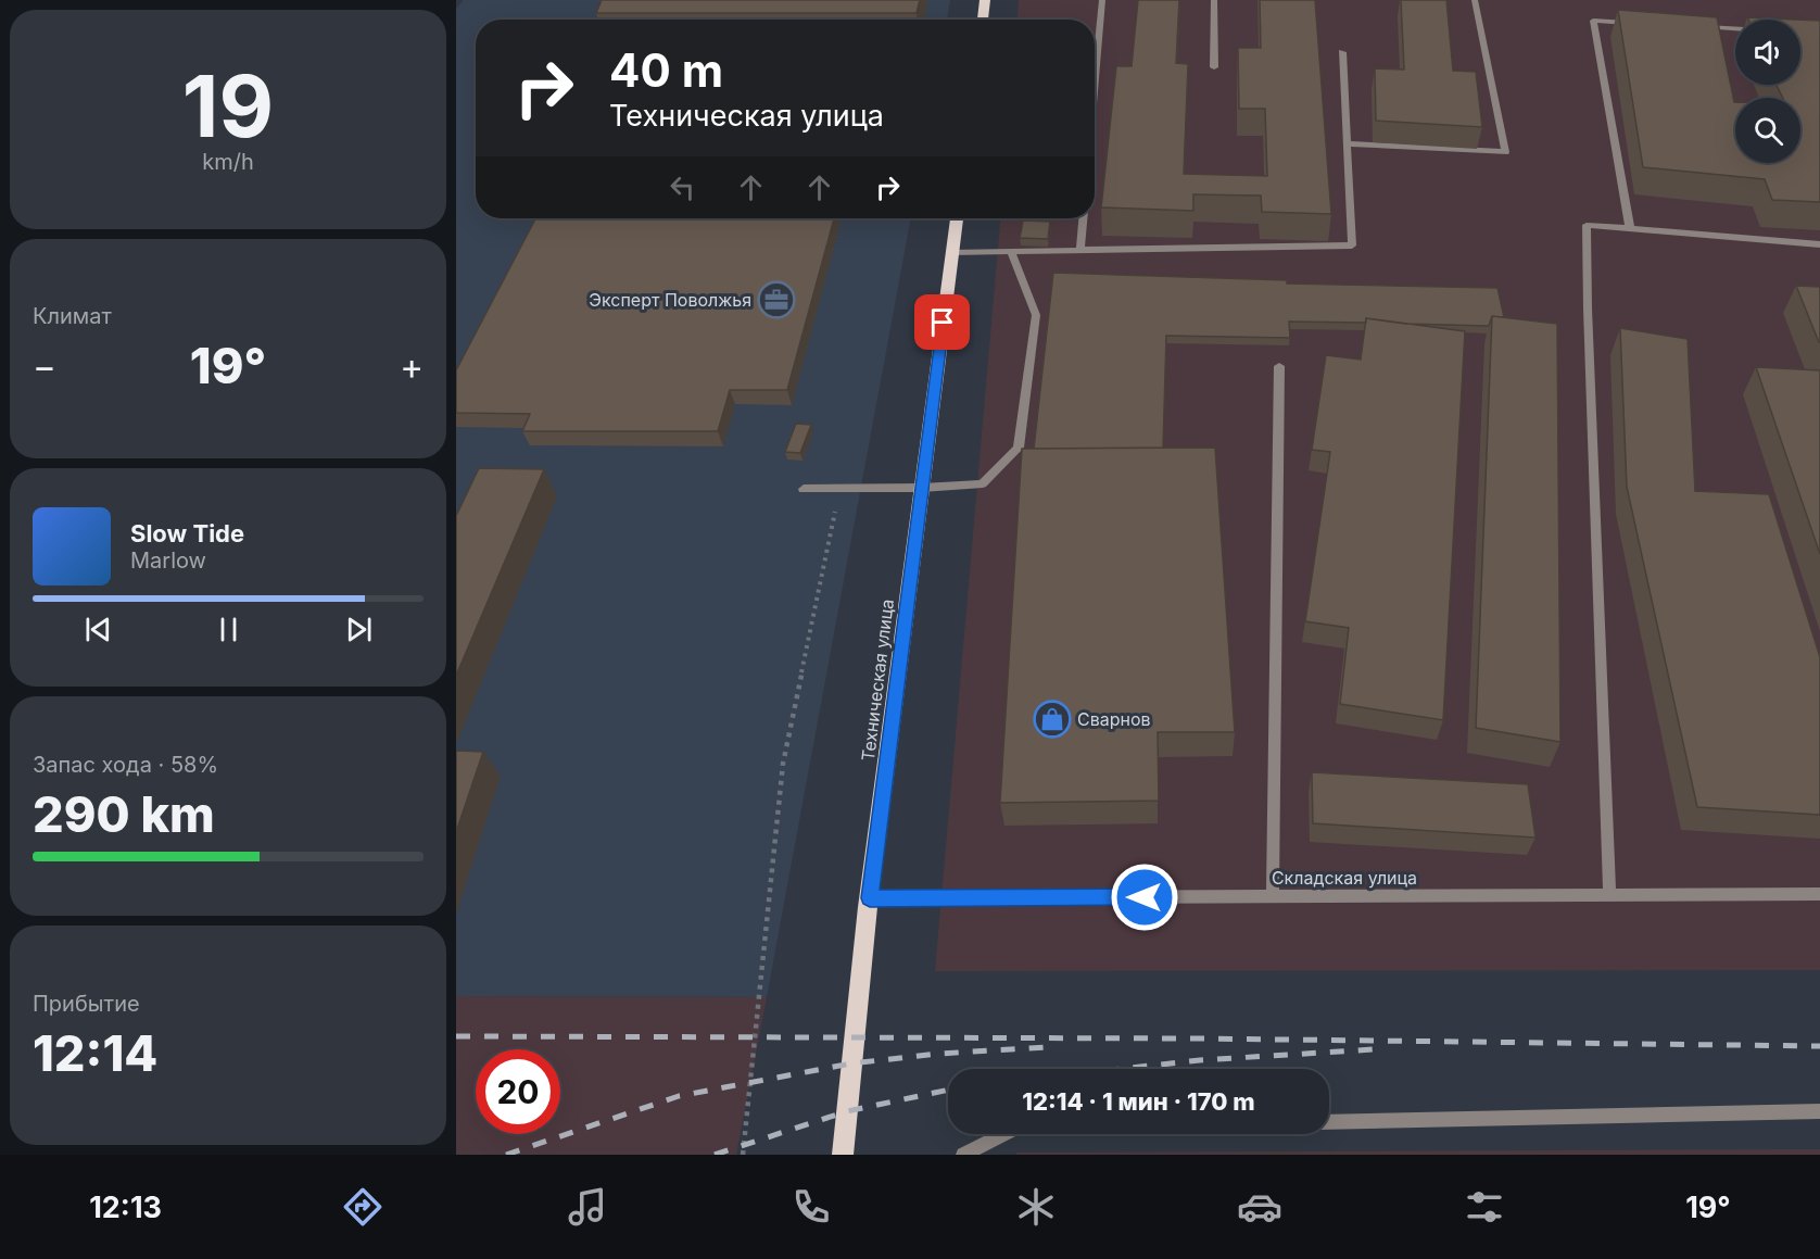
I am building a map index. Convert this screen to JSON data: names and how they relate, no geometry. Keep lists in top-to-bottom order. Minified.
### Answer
{"streets":{"main road":["Техническая улица"],"lane":["Складская улица"]},"crossings":[["Техническая улица","Складская улица"]],"places":{"office":["Эксперт Поволжья"],"shop":["Сварнов"]},"page":{"tile":[["19","km/h"],"Климат",["Запас хода · 58%","290 km"],["Прибытие","12:14"]],"turn":["40 m","Техническая улица"],"heat":["−","19°","+"],"song":["Slow Tide","Marlow"],"limit":"20","trip":"12:14 · 1 мин · 170 m","tabs":["12:13","19°"]}}
